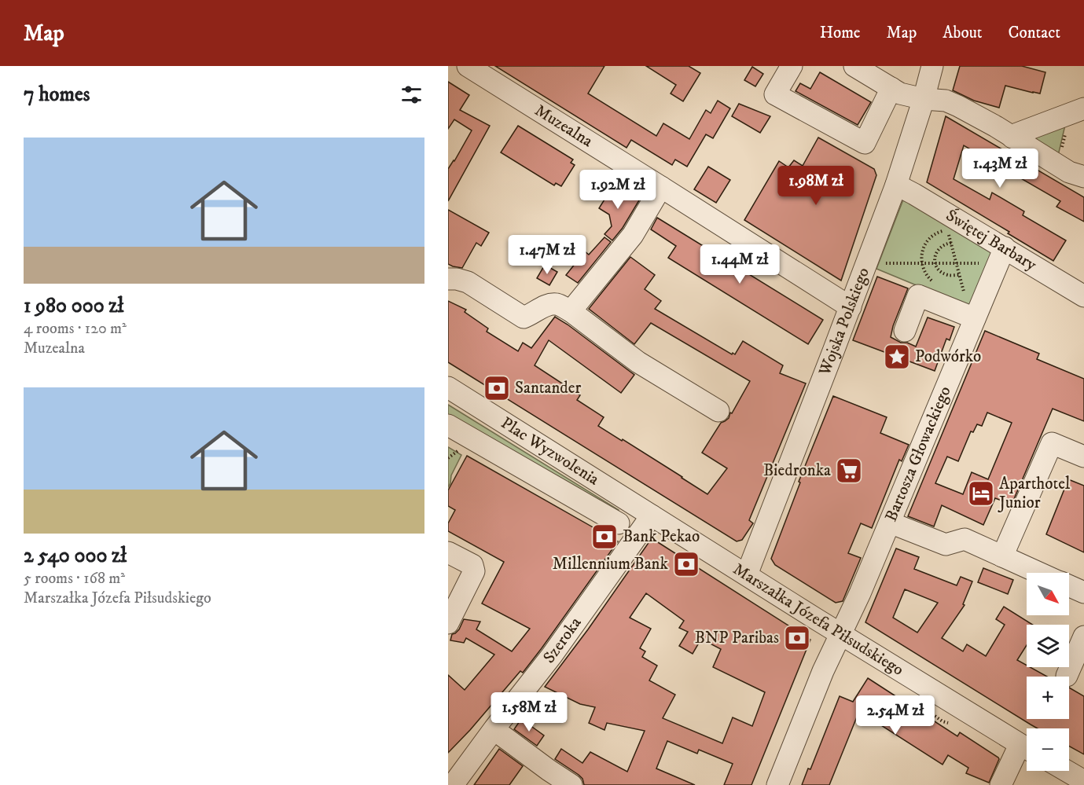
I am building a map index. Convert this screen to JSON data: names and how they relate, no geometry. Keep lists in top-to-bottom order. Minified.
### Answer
{"streets":{"street":["Muzealna","Świętej Barbary","Wojska Polskiego","Plac Wyzwolenia","Bartosza Głowackiego","Marszałka Józefa Piłsudskiego","Szeroka"]},"crossings":[["Muzealna","Wojska Polskiego"],["Świętej Barbary","Wojska Polskiego"],["Świętej Barbary","Bartosza Głowackiego"],["Wojska Polskiego","Marszałka Józefa Piłsudskiego"],["Plac Wyzwolenia","Marszałka Józefa Piłsudskiego"],["Plac Wyzwolenia","Szeroka"],["Bartosza Głowackiego","Marszałka Józefa Piłsudskiego"],["Marszałka Józefa Piłsudskiego","Szeroka"]],"places":{"place":["Podwórko"],"bank":["Santander","Bank Pekao","Millennium Bank","BNP Paribas"],"supermarket":["Biedronka"],"hotel":["Aparthotel Junior"]},"north":"bottom right","page":{"header":"Map","nav":["Home","Map","About","Contact"],"heading":"7 homes","list":[{"name":"1 980 000 zł","note":"4 rooms · 120 m² · Muzealna"},{"name":"2 540 000 zł","note":"5 rooms · 168 m² · Marszałka Józefa Piłsudskiego"}],"price":["1.43M zł","1.98M zł","1.92M zł","1.47M zł","1.44M zł","1.58M zł","2.54M zł"],"map_buttons":["+","−"]}}
